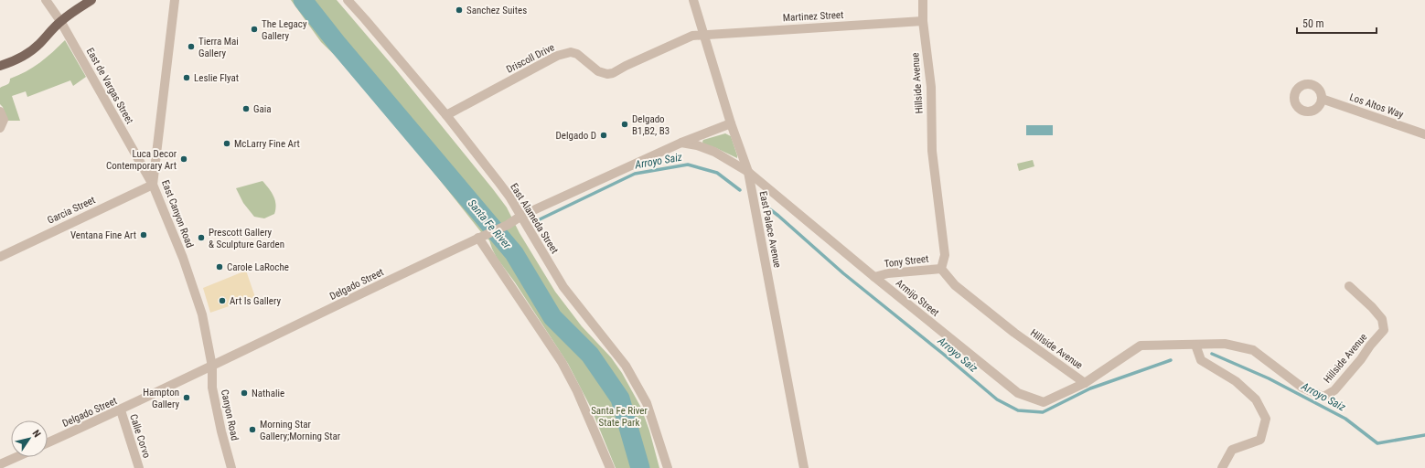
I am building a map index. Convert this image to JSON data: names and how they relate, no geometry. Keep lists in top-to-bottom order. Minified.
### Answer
{"streets":{"street":["Martinez Street","Driscoll Drive","Hillside Avenue","East de Vargas Street","Los Altos Way","Garcia Street","East Canyon Road","East Alameda Street","East Palace Avenue","Tony Street","Delgado Street","Armijo Street","Canyon Road","Calle Corvo"]},"crossings":[["Martinez Street","Driscoll Drive"],["Martinez Street","Hillside Avenue"],["Martinez Street","East Palace Avenue"],["Driscoll Drive","East Alameda Street"],["Driscoll Drive","East Palace Avenue"],["Hillside Avenue","Tony Street"],["Hillside Avenue","Armijo Street"],["East de Vargas Street","Garcia Street"],["East de Vargas Street","East Canyon Road"],["Garcia Street","East Canyon Road"],["East Canyon Road","Delgado Street"],["East Canyon Road","Canyon Road"],["East Alameda Street","Delgado Street"],["East Palace Avenue","Delgado Street"],["East Palace Avenue","Armijo Street"],["Tony Street","Armijo Street"],["Delgado Street","Canyon Road"],["Delgado Street","Calle Corvo"]],"water":["Arroyo Saiz","Santa Fe River"],"parks":["Santa Fe River State Park"],"places":["Sanchez Suites","The Legacy Gallery","Tierra Mai Gallery","Leslie Flyat","Gaia","Delgado B1,B2, B3","Delgado D","McLarry Fine Art","Luca Decor Contemporary Art","Ventana Fine Art","Prescott Gallery & Sculpture Garden","Carole LaRoche","Art Is Gallery","Nathalie","Hampton Gallery","Morning Star Gallery;Morning Star"],"scale_bar":"50 m","north":"top right"}
